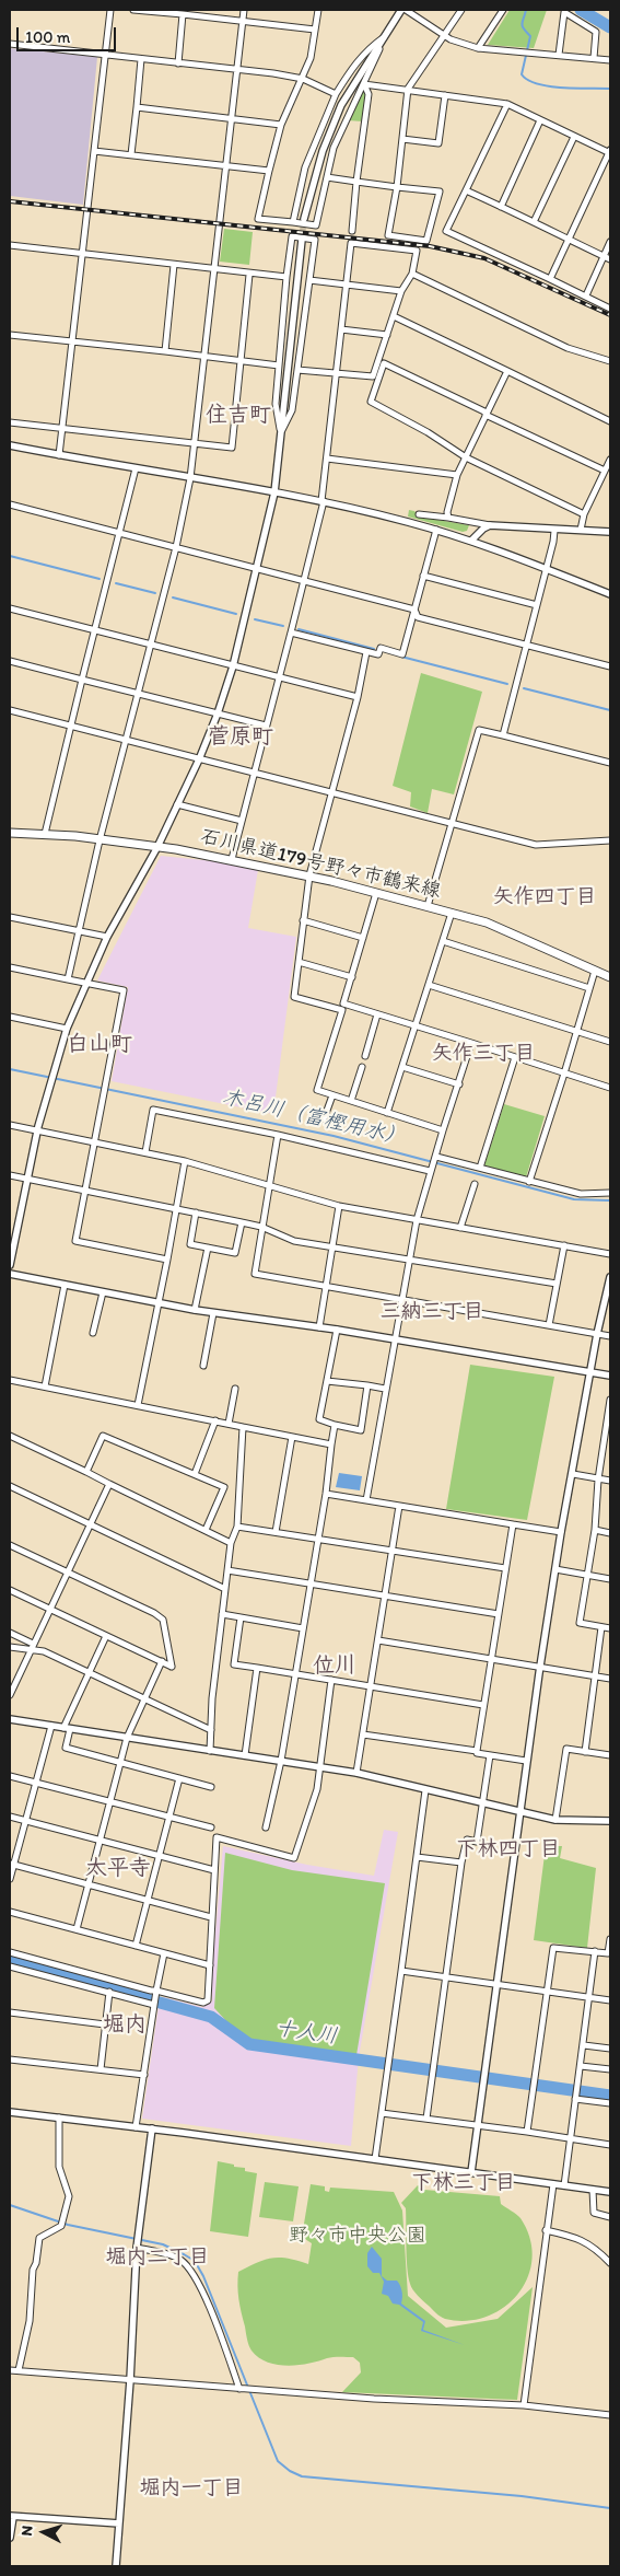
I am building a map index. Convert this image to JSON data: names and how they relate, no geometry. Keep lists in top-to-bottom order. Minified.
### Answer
{"streets":{"main road":["石川県道179号野々市鶴来線"]},"districts":["住吉町","菅原町","矢作四丁目","白山町","矢作三丁目","三納三丁目","位川","下林四丁目","太平寺","堀内","下林三丁目","堀内二丁目","堀内一丁目"],"water":["木呂川（富樫用水）","十人川"],"parks":["野々市中央公園"],"scale_bar":"100 m","north":"left"}
